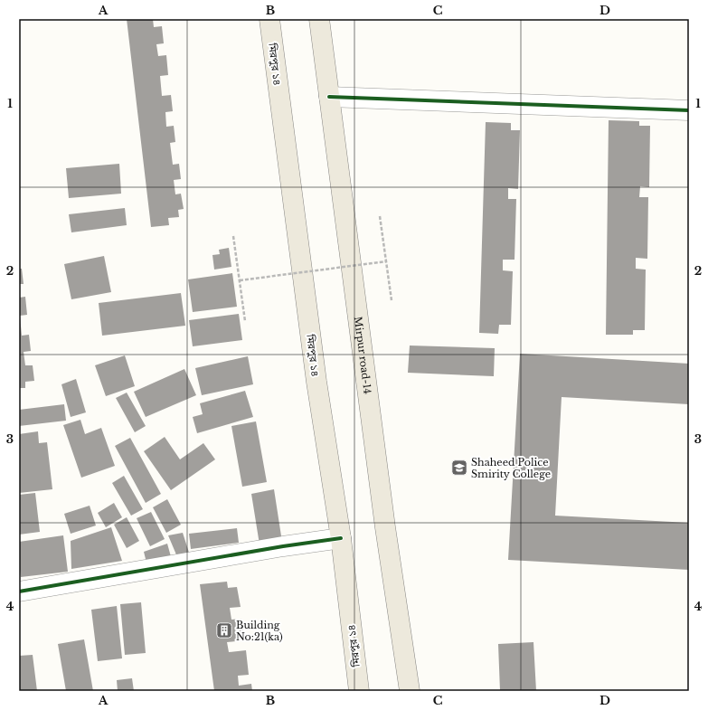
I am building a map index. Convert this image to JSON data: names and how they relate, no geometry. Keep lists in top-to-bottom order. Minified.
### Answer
{"streets":{"main road":["মিরপুর ১৪","Mirpur road-14"]},"places":{"school or university":["Shaheed Police Smirity College"],"building":["Building No:21(ka)"]},"grid":{"columns":["A","B","C","D"],"rows":["1","2","3","4"]}}
